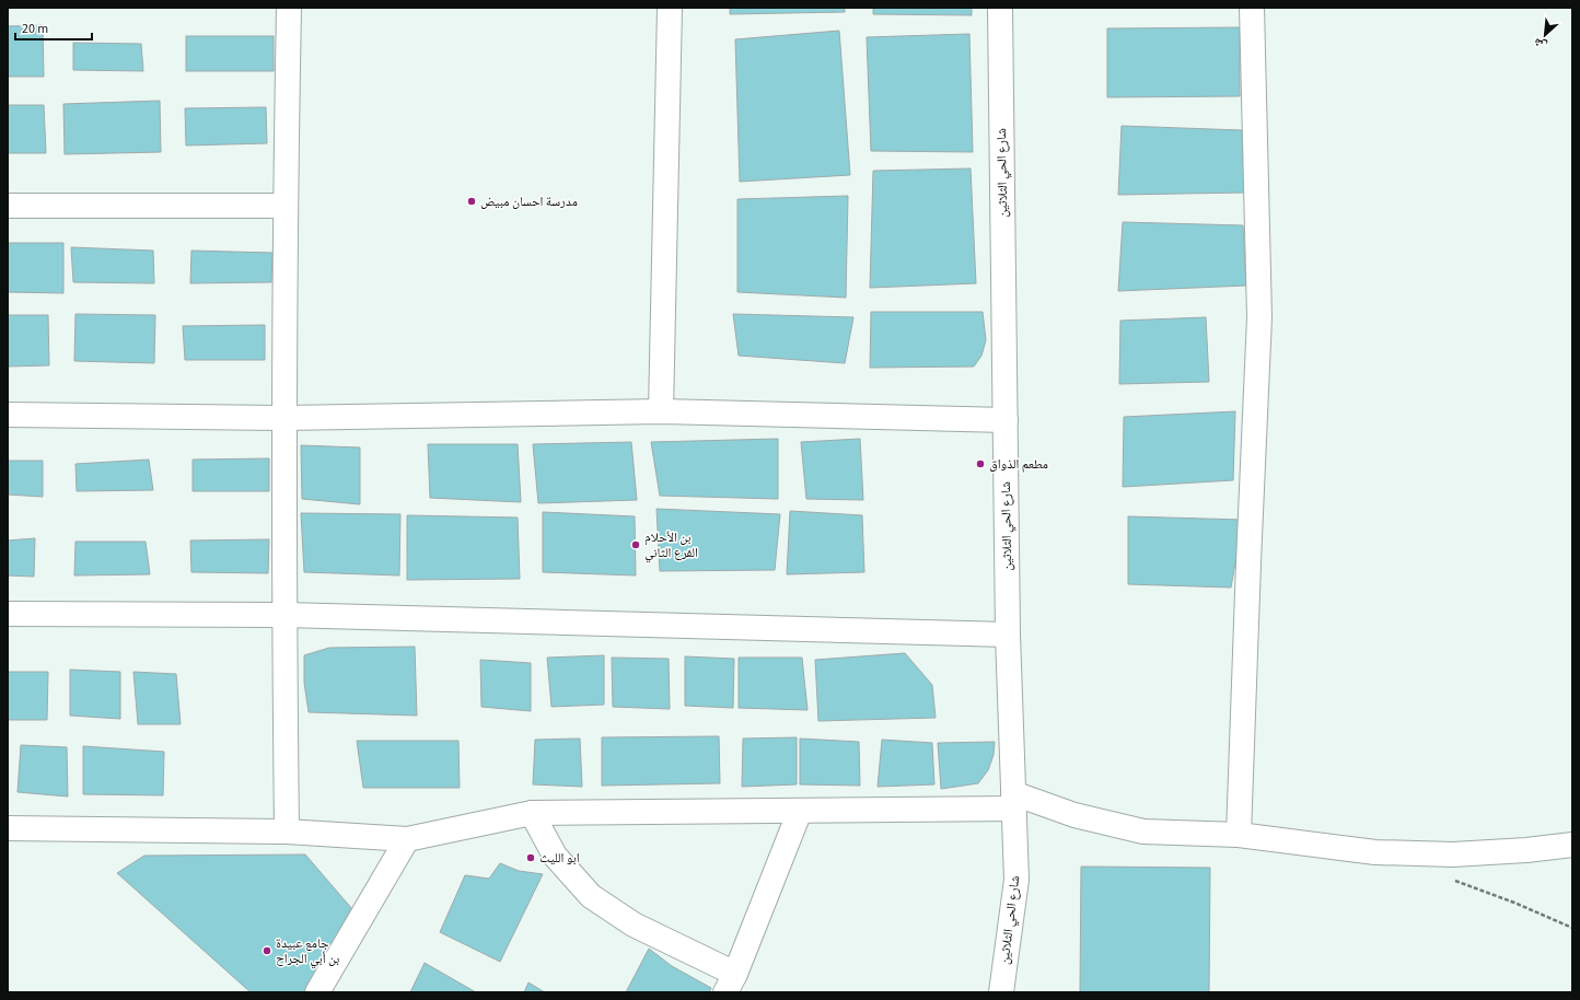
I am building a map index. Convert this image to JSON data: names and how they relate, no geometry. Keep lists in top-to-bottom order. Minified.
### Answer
{"streets":{"street":["شارع الحي الثلاثين"]},"places":["مدرسة احسان مبيض","مطعم الذواق","بن الأحلام الفرع الثاني","ابو الليث","جامع عبيدة بن أبي الجراح"],"scale_bar":"20 m","north":"bottom left"}
